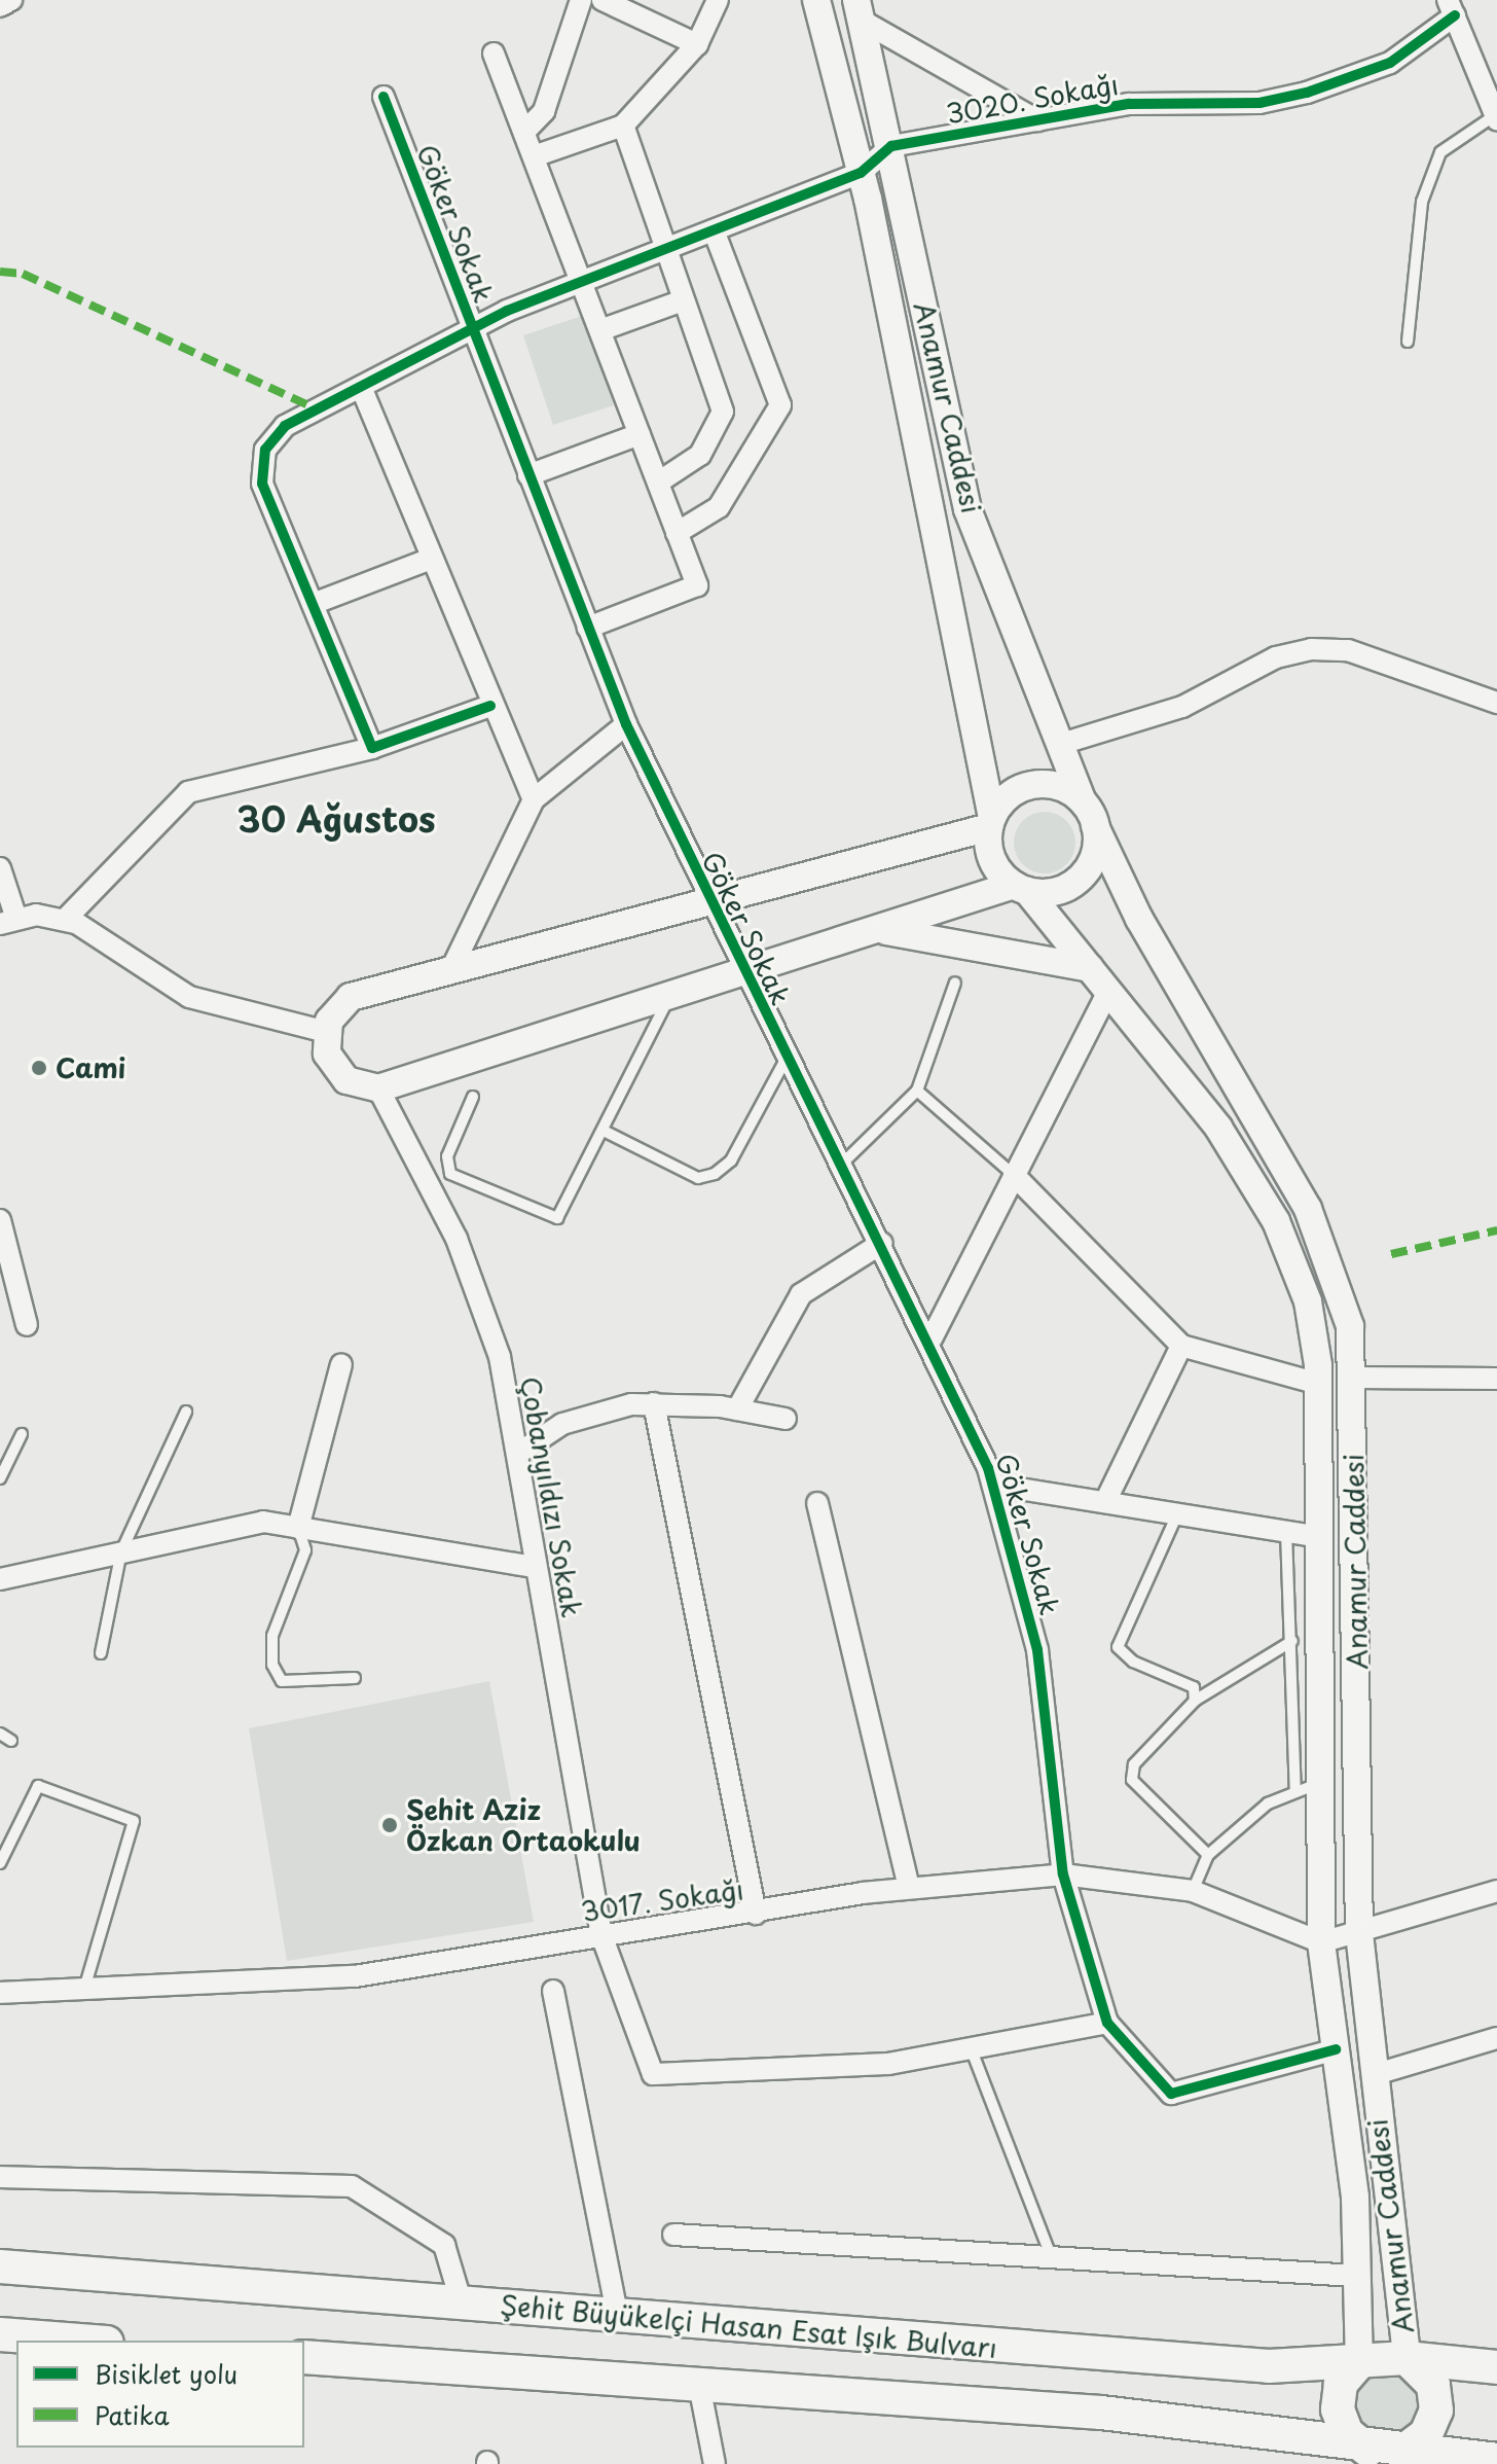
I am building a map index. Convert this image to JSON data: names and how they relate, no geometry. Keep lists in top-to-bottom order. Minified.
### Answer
{"streets":{"main road":["Şehit Büyükelçi Hasan Esat Işık Bulvarı"],"street":["3020. Sokağı","Göker Sokak","Anamur Caddesi","Çobanyıldızı Sokak","3017. Sokağı"]},"crossings":[["3020. Sokağı","Anamur Caddesi"],["Göker Sokak","3017. Sokağı"],["Anamur Caddesi","3017. Sokağı"],["Anamur Caddesi","Şehit Büyükelçi Hasan Esat Işık Bulvarı"],["Çobanyıldızı Sokak","3017. Sokağı"]],"districts":["30 Ağustos"],"places":["Cami","Şehit Aziz Özkan Ortaokulu"],"legend":["Bisiklet yolu","Patika"]}
